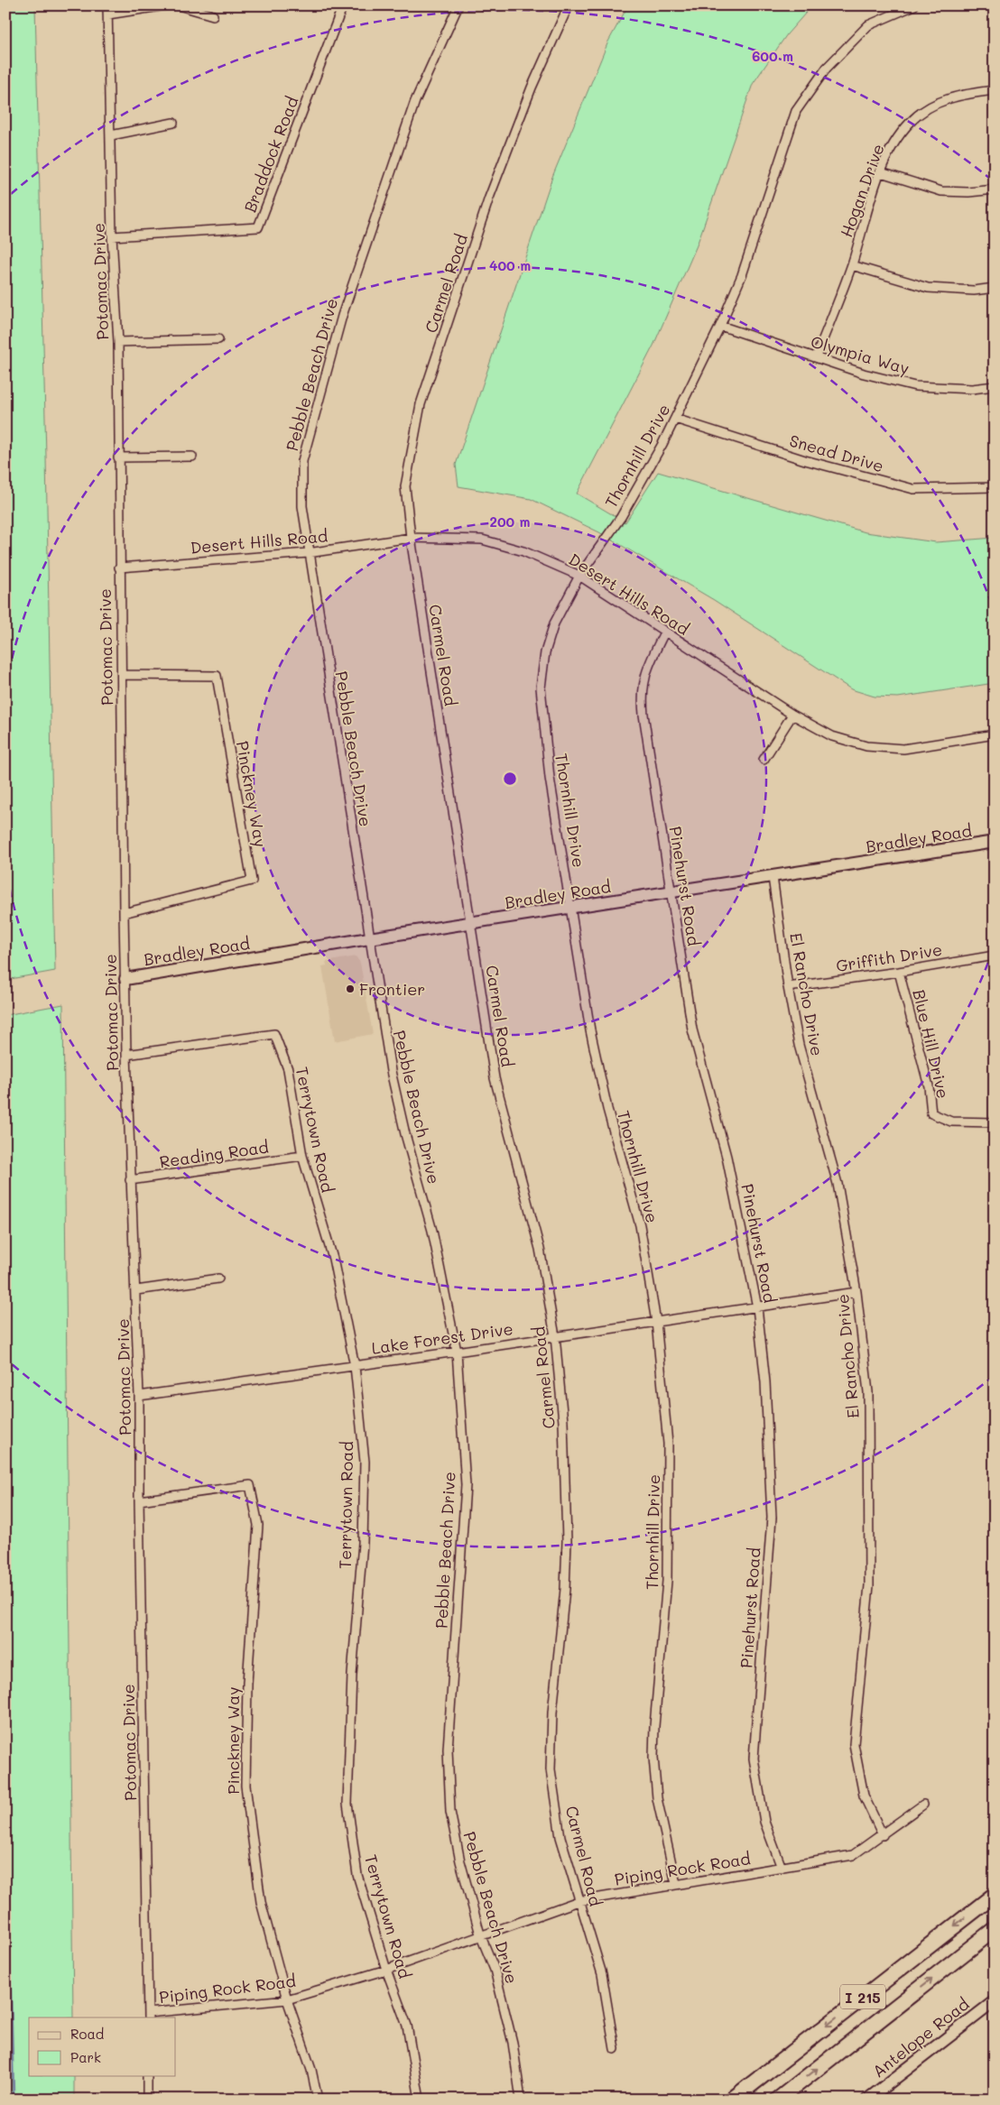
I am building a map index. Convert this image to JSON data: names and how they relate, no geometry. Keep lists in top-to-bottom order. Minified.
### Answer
{"streets":{"highway":["I 215"],"street":["Braddock Road","Hogan Drive","Potomac Drive","Carmel Road","Olympia Way","Pebble Beach Drive","Snead Drive","Thornhill Drive","Desert Hills Road","Pinckney Way","Bradley Road","Pinehurst Road","Griffith Drive","El Rancho Drive","Blue Hill Drive","Terrytown Road","Reading Road","Lake Forest Drive","Piping Rock Road","Antelope Road"]},"crossings":[["Braddock Road","Potomac Drive"],["Hogan Drive","Olympia Way"],["Potomac Drive","Desert Hills Road"],["Potomac Drive","Pinckney Way"],["Potomac Drive","Bradley Road"],["Potomac Drive","Terrytown Road"],["Potomac Drive","Reading Road"],["Potomac Drive","Lake Forest Drive"],["Potomac Drive","Piping Rock Road"],["Carmel Road","Desert Hills Road"],["Carmel Road","Bradley Road"],["Carmel Road","Lake Forest Drive"],["Carmel Road","Piping Rock Road"],["Olympia Way","Thornhill Drive"],["Pebble Beach Drive","Desert Hills Road"],["Pebble Beach Drive","Bradley Road"],["Pebble Beach Drive","Lake Forest Drive"],["Pebble Beach Drive","Piping Rock Road"],["Snead Drive","Thornhill Drive"],["Thornhill Drive","Desert Hills Road"],["Thornhill Drive","Bradley Road"],["Thornhill Drive","Lake Forest Drive"],["Thornhill Drive","Piping Rock Road"],["Desert Hills Road","Pinehurst Road"],["Pinckney Way","Piping Rock Road"],["Bradley Road","Pinehurst Road"],["Bradley Road","El Rancho Drive"],["Pinehurst Road","Lake Forest Drive"],["Pinehurst Road","Piping Rock Road"],["Griffith Drive","El Rancho Drive"],["Griffith Drive","Blue Hill Drive"],["El Rancho Drive","Lake Forest Drive"],["El Rancho Drive","Piping Rock Road"],["Terrytown Road","Reading Road"],["Terrytown Road","Lake Forest Drive"],["Terrytown Road","Piping Rock Road"]],"places":["Frontier"],"legend":["Road","Park"],"rings":["600 m","400 m","200 m"]}
